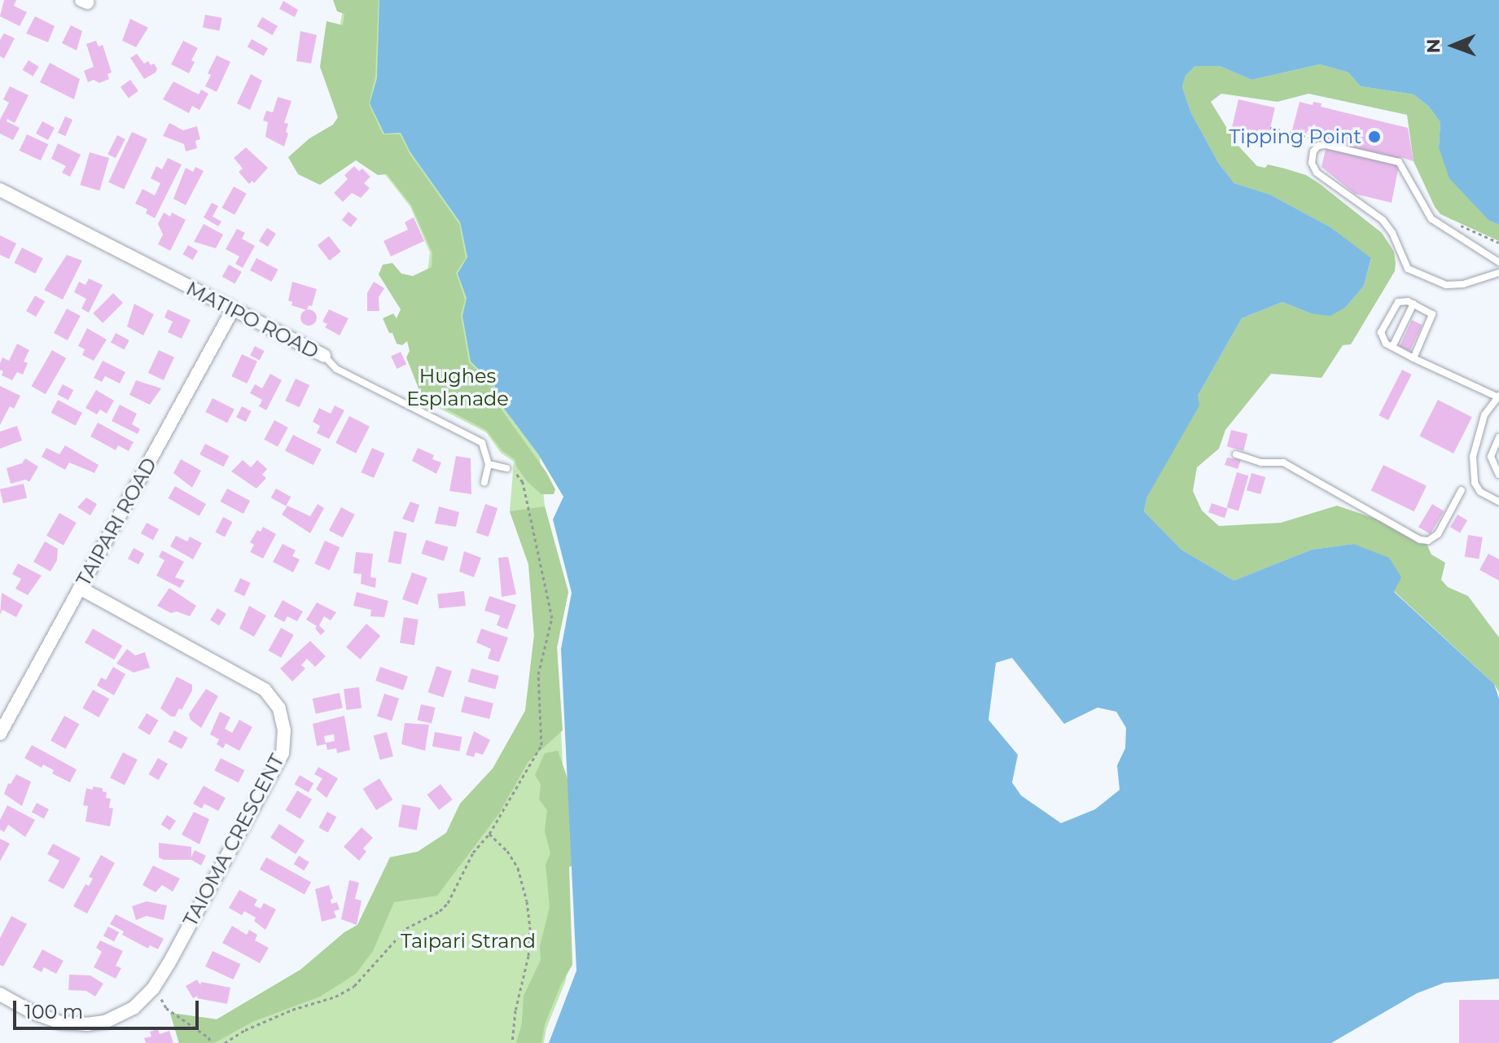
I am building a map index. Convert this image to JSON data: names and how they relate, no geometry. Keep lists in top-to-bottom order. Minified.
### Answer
{"streets":{"street":["MATIPO ROAD","TAIPARI ROAD","TAIOMA CRESCENT"]},"crossings":[["MATIPO ROAD","TAIPARI ROAD"],["TAIPARI ROAD","TAIOMA CRESCENT"]],"parks":["Hughes Esplanade","Taipari Strand"],"places":["Tipping Point"],"scale_bar":"100 m","north":"left"}
